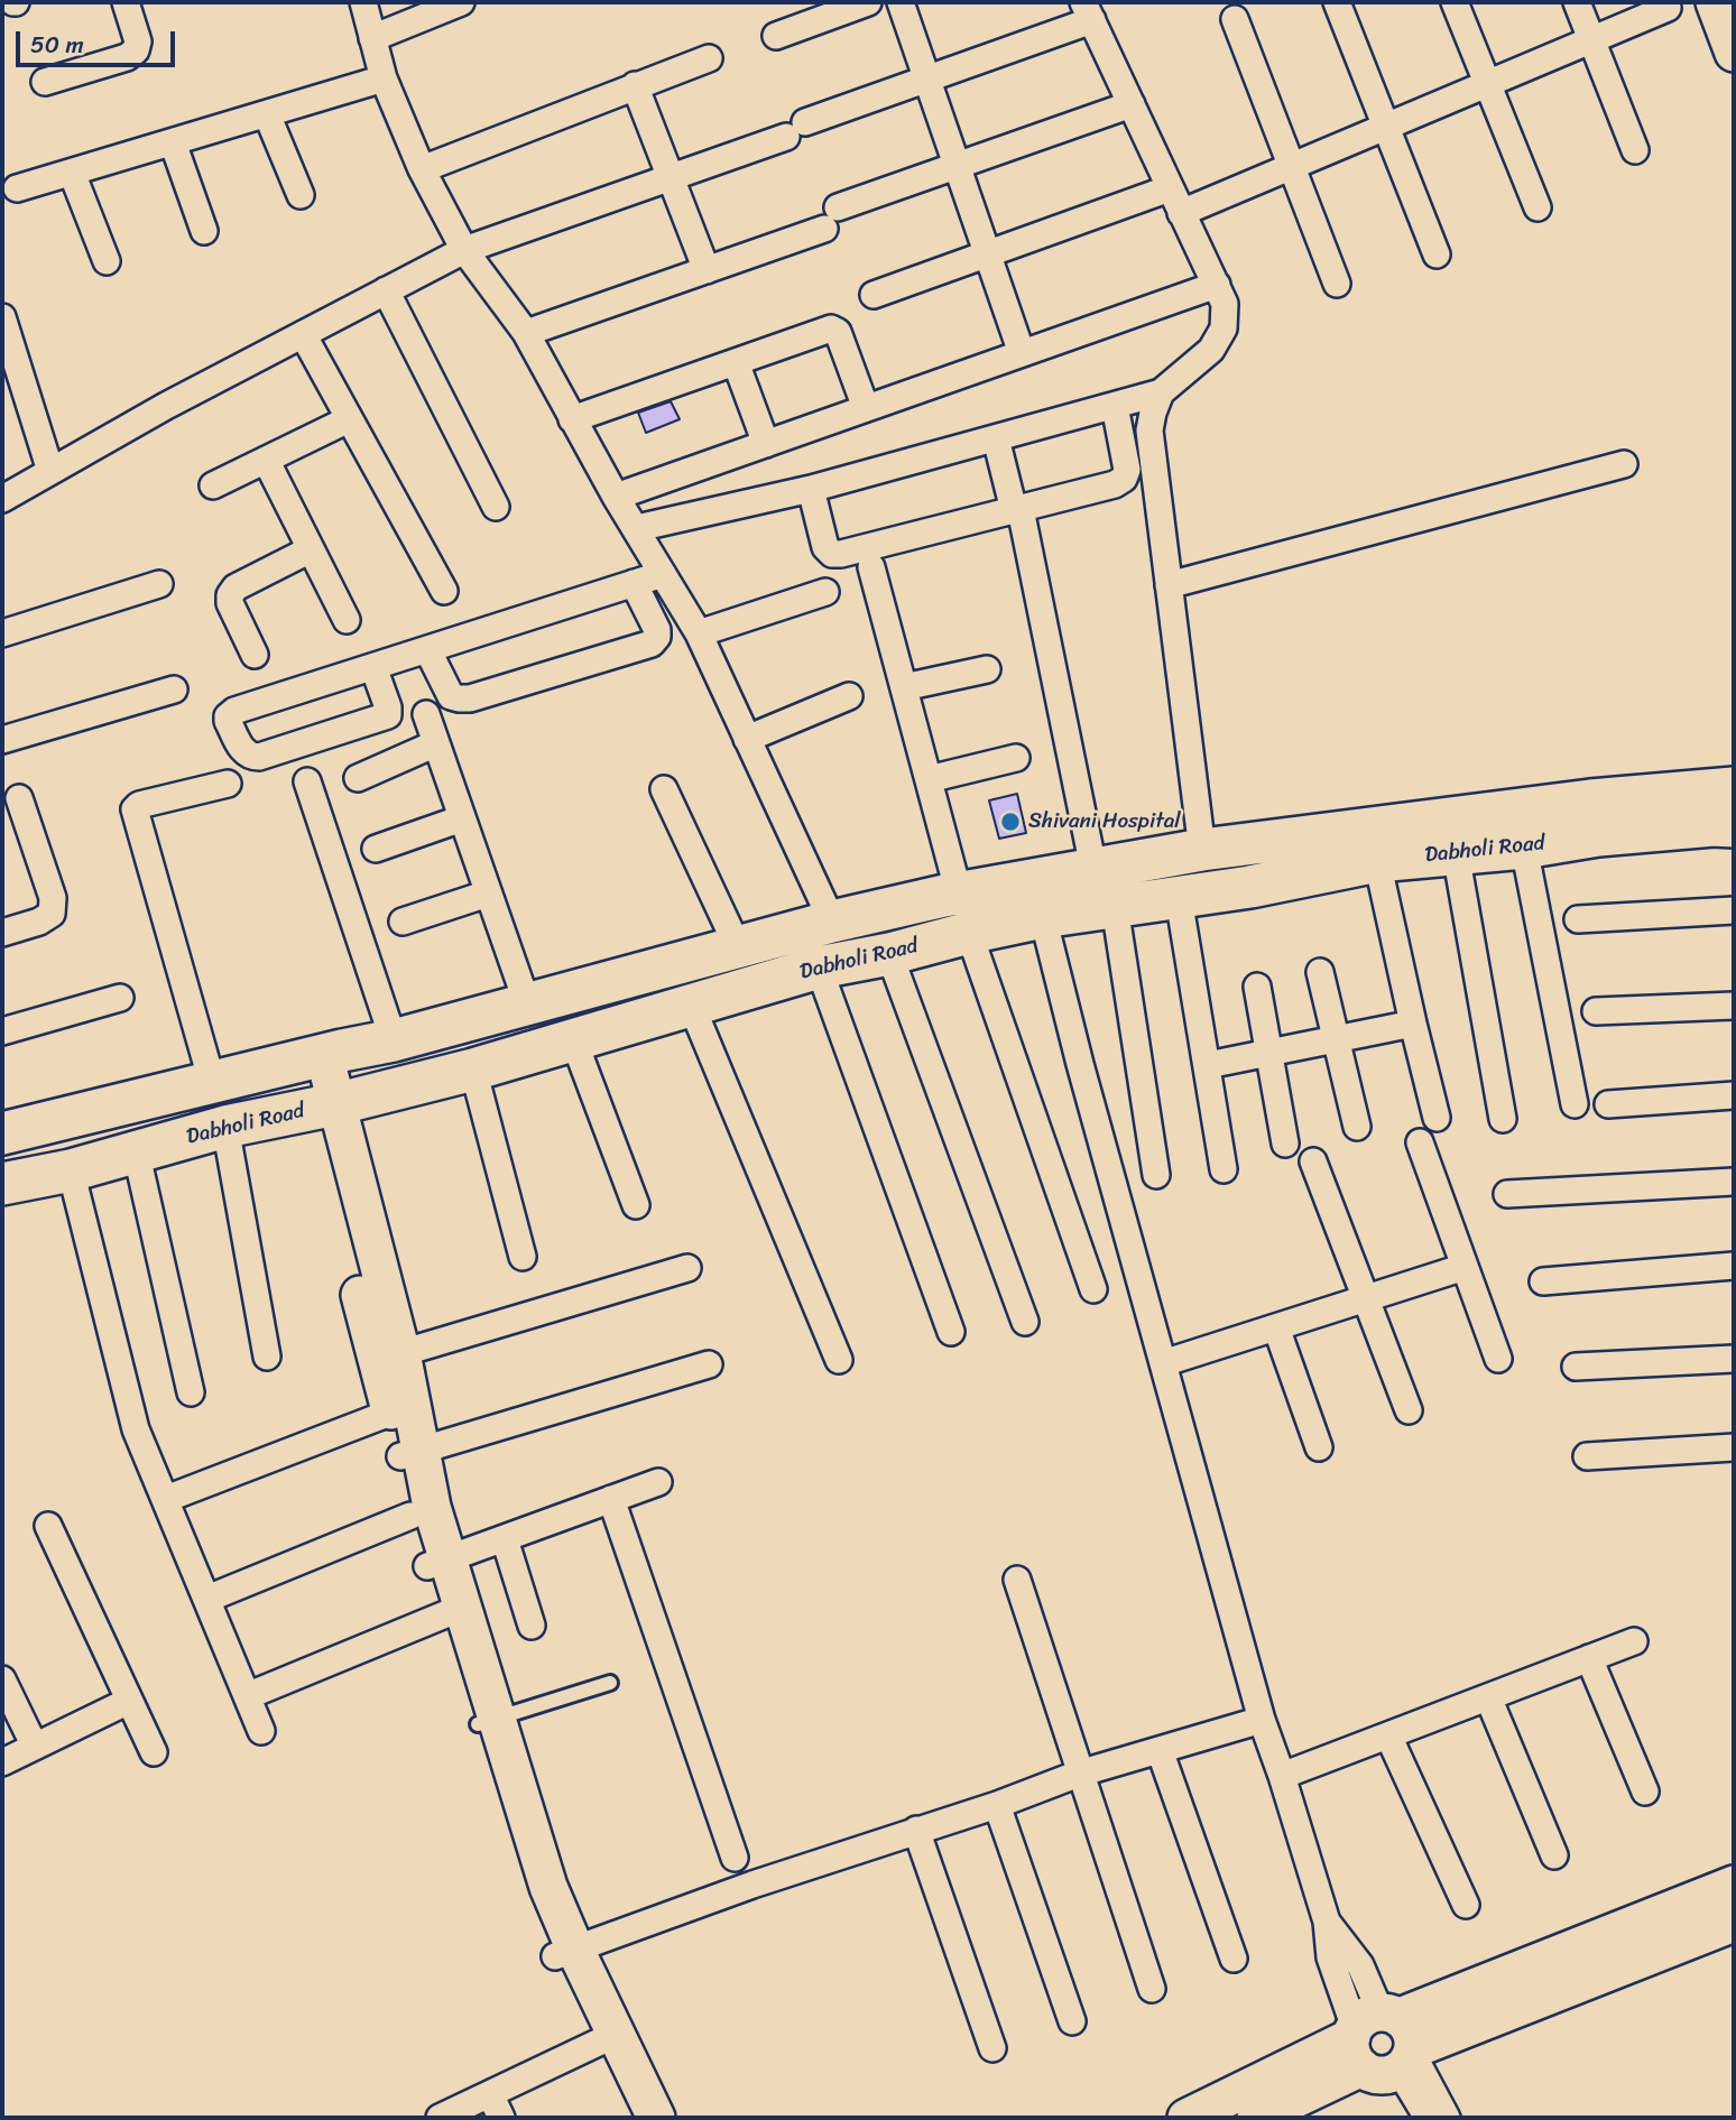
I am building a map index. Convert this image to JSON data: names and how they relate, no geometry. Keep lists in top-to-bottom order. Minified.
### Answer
{"streets":{"main road":["Dabholi Road"]},"places":["Shivani Hospital"],"scale_bar":"50 m"}
